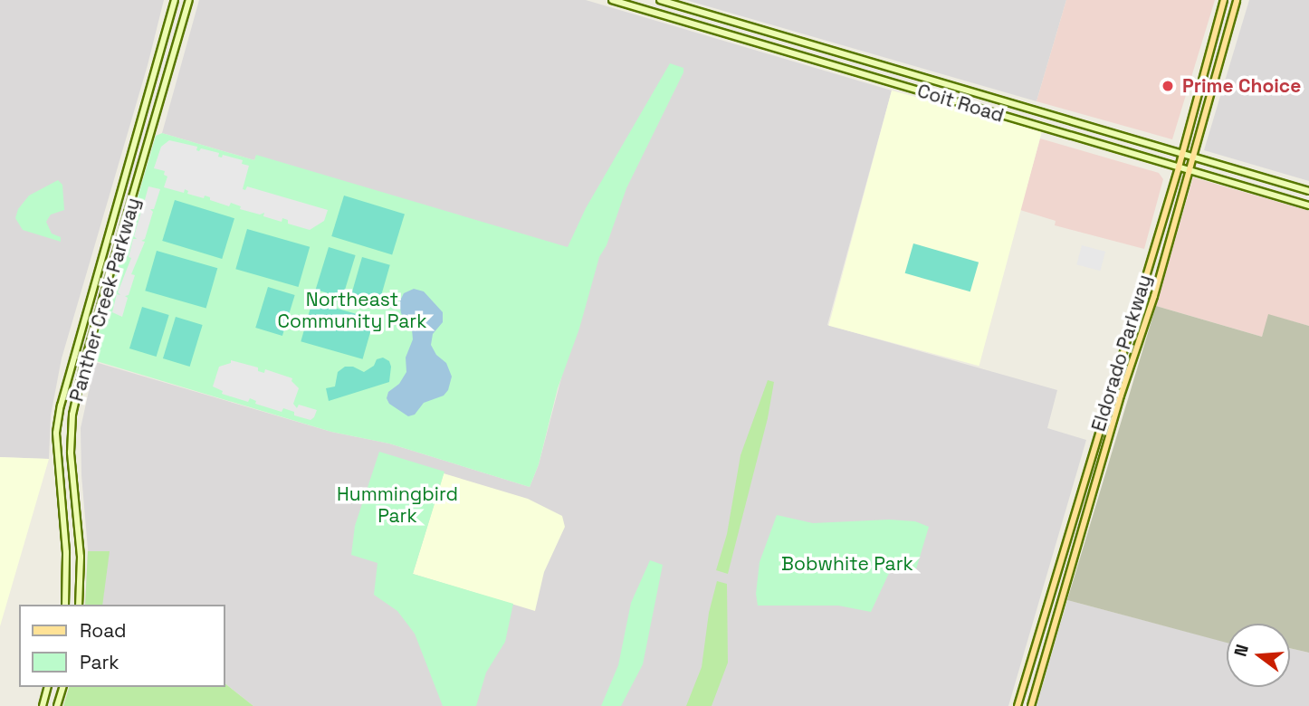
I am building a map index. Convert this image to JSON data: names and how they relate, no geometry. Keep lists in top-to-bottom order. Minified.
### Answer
{"streets":{"main road":["Coit Road","Panther Creek Parkway","Eldorado Parkway"]},"crossings":[["Coit Road","Eldorado Parkway"]],"parks":["Northeast Community Park","Hummingbird Park","Bobwhite Park"],"places":["Prime Choice"],"legend":["Road","Park"],"north":"left"}
